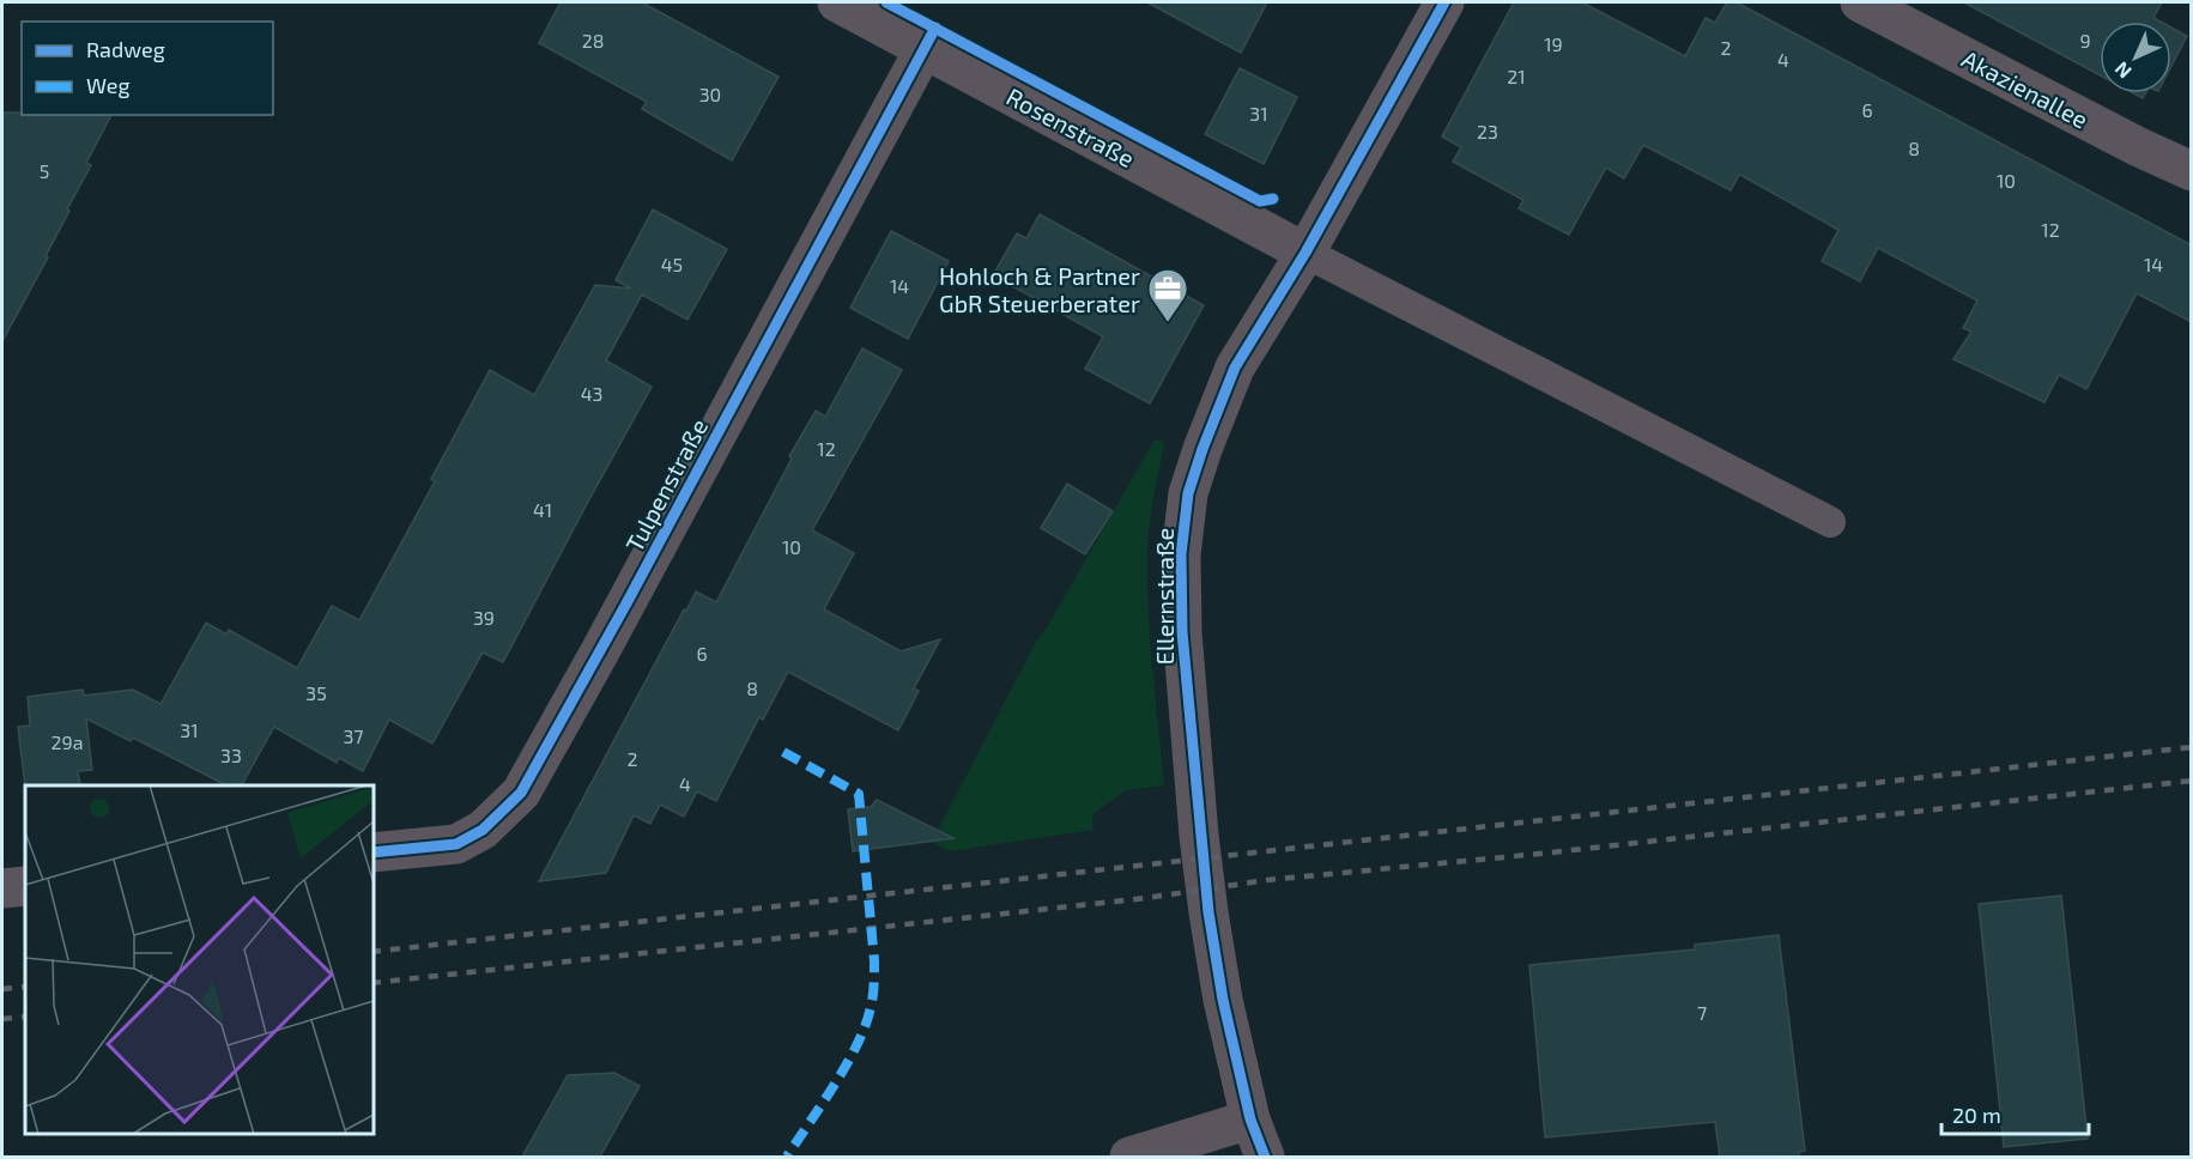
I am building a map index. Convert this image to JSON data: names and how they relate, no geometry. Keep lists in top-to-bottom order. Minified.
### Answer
{"streets":{"street":["Akazienallee","Rosenstraße","Tulpenstraße","Ellernstraße"]},"crossings":[["Rosenstraße","Tulpenstraße"],["Rosenstraße","Ellernstraße"]],"places":{"office":["Hohloch & Partner GbR Steuerberater"]},"house_numbers":["28","9","19","2","4","21","30","6","31","23","8","5","10","12","45","14","14","43","12","41","10","39","6","8","35","31","37","29a","33","2","4","7"],"legend":["Radweg","Weg"],"scale_bar":"20 m","north":"bottom left"}
